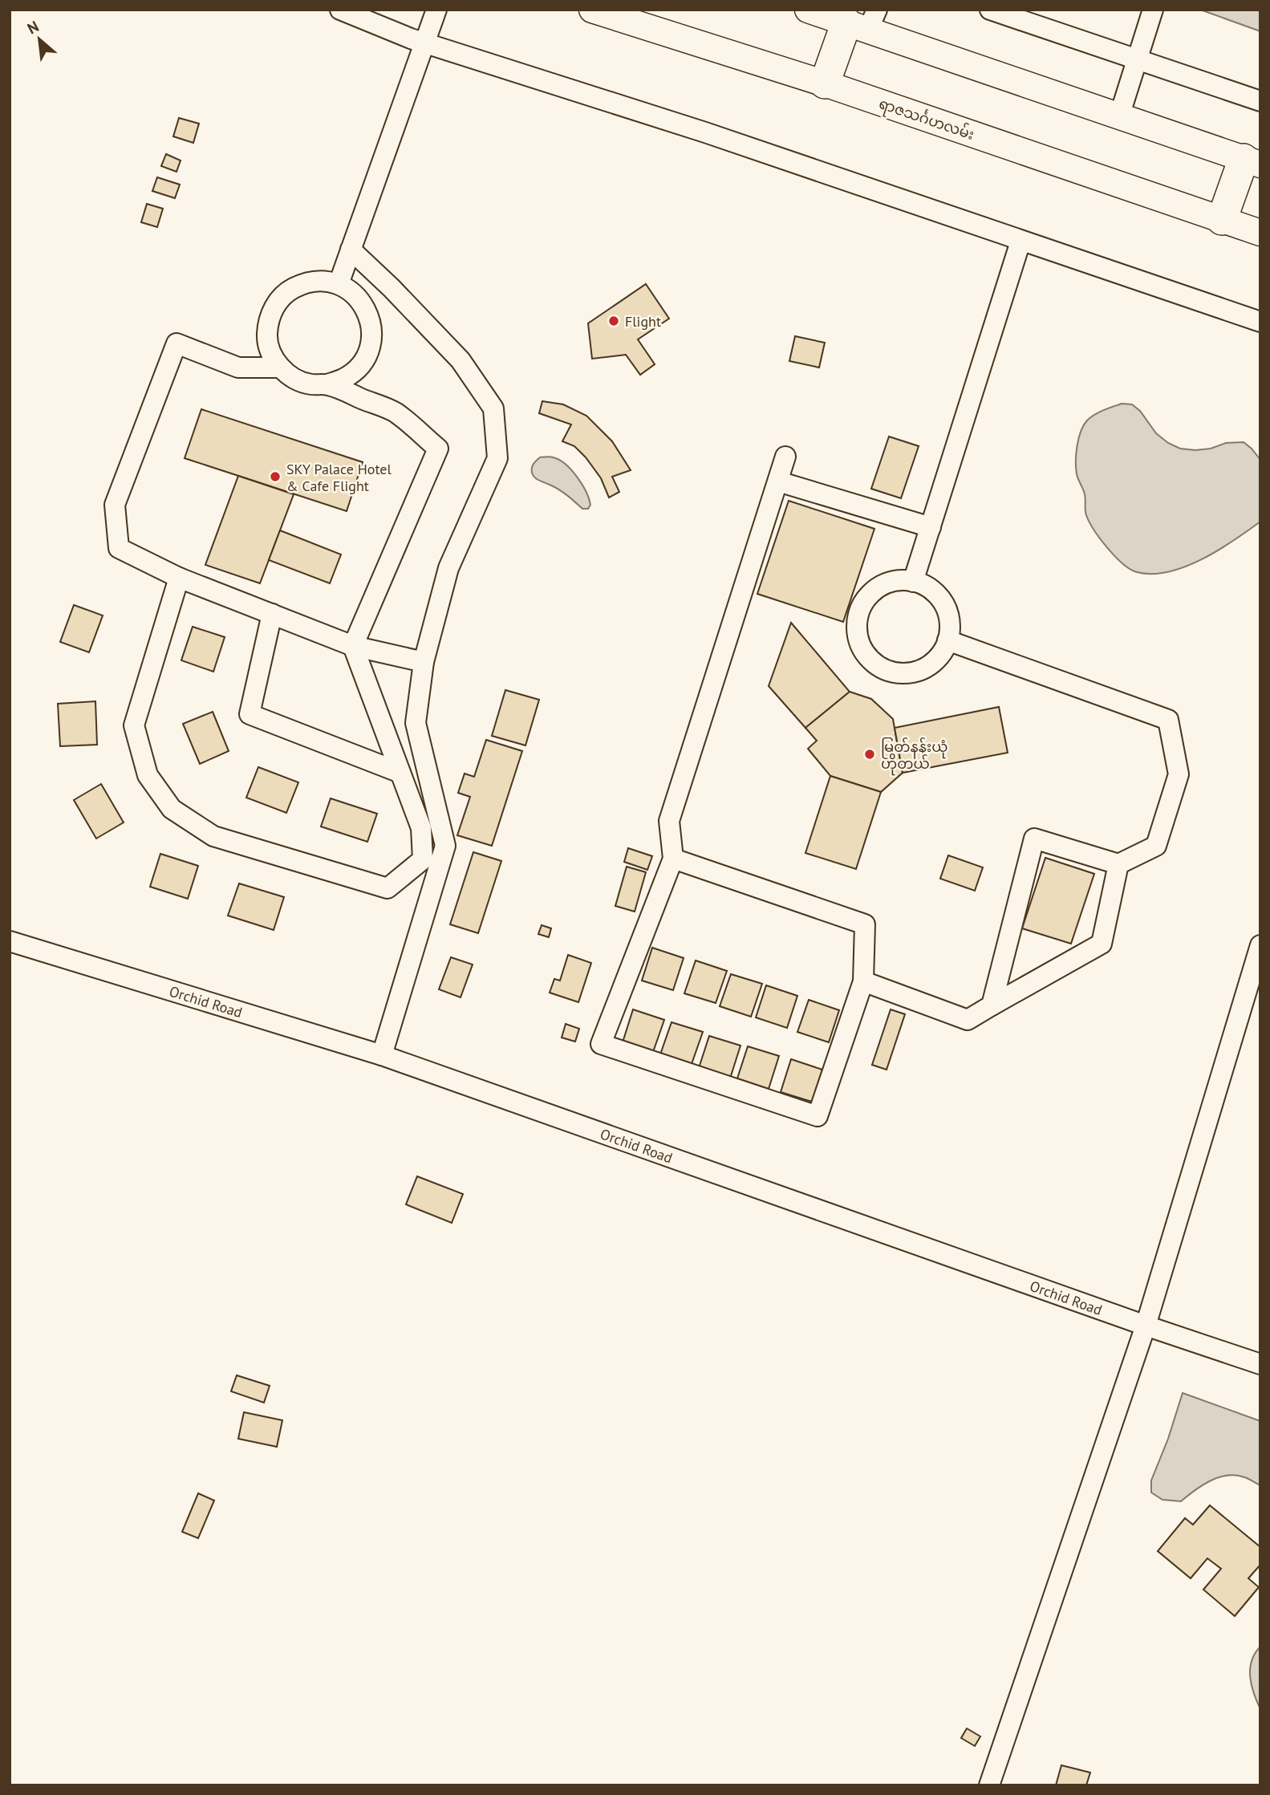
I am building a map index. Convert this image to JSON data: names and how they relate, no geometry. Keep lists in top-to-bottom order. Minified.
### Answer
{"streets":{"main road":["ရာဇသင်္ဂဟလမ်း"],"street":["Orchid Road"]},"places":["Flight","SKY Palace Hotel & Cafe Flight","မြတ်နန်းယုံ ဟိုတယ်"],"north":"top left"}
